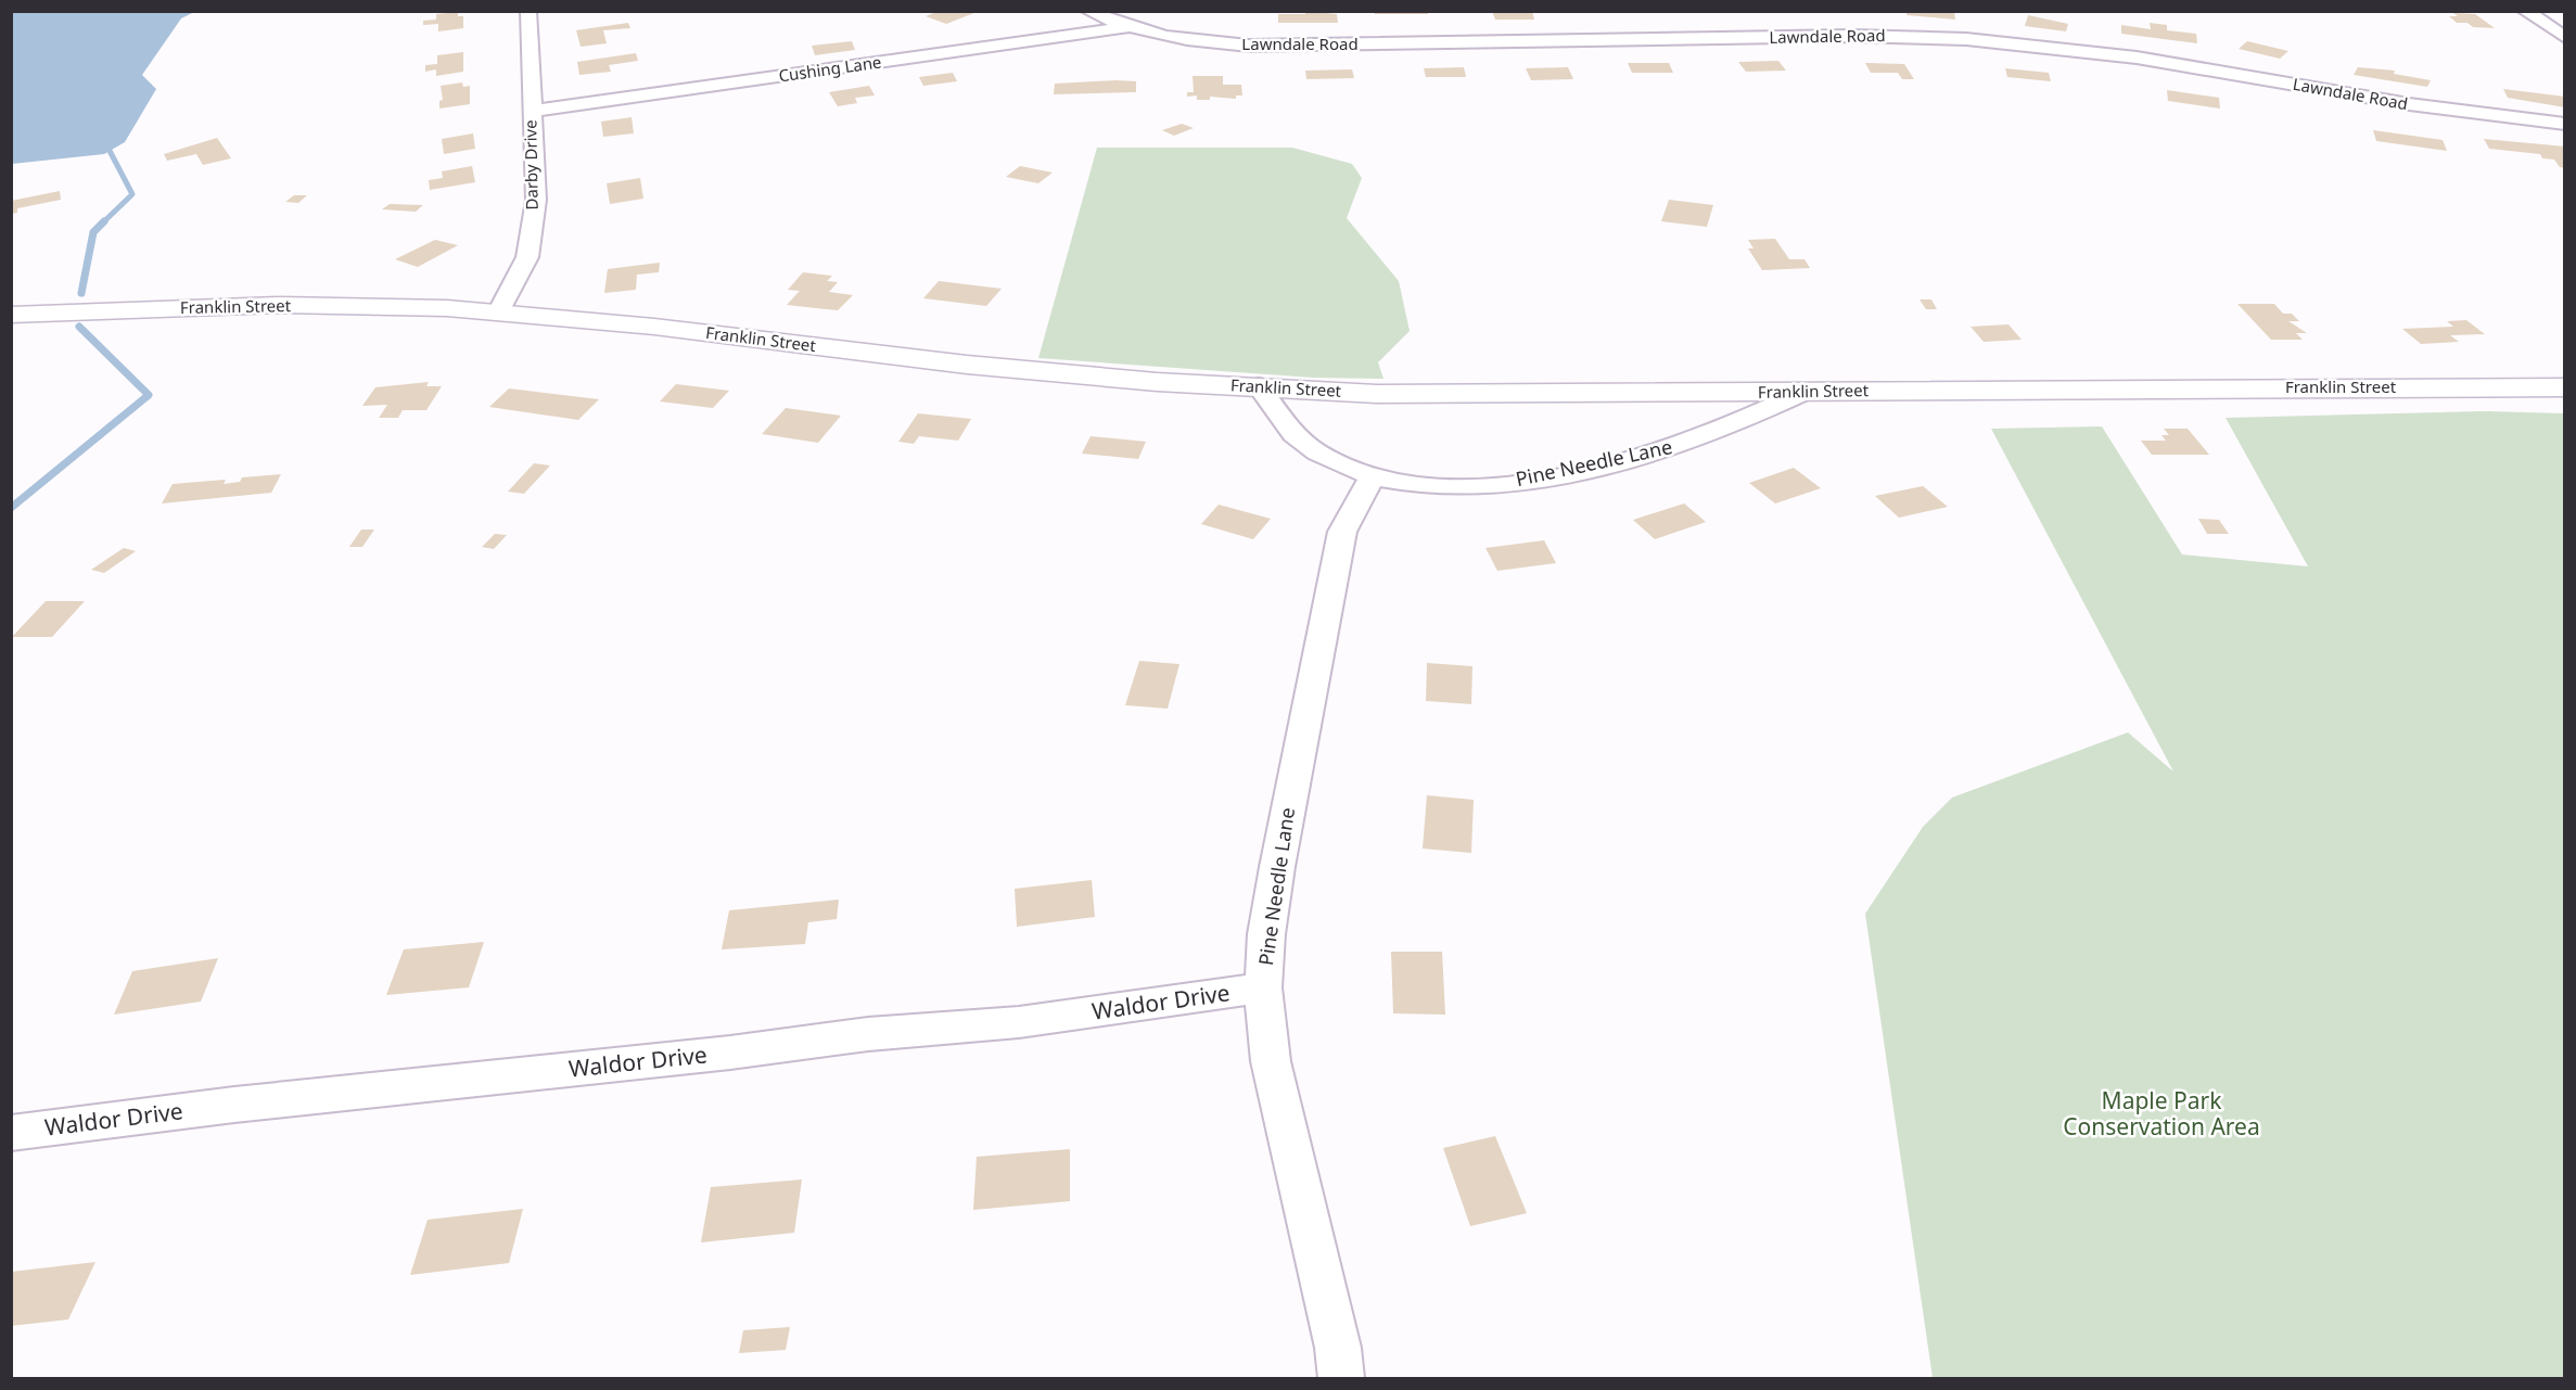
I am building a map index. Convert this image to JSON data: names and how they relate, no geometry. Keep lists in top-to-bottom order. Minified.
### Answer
{"streets":{"street":["Lawndale Road","Cushing Lane","Darby Drive","Franklin Street","Pine Needle Lane","Waldor Drive"]},"crossings":[["Lawndale Road","Cushing Lane"],["Cushing Lane","Darby Drive"],["Darby Drive","Franklin Street"],["Franklin Street","Pine Needle Lane"],["Pine Needle Lane","Waldor Drive"]],"parks":["Maple Park Conservation Area"]}
